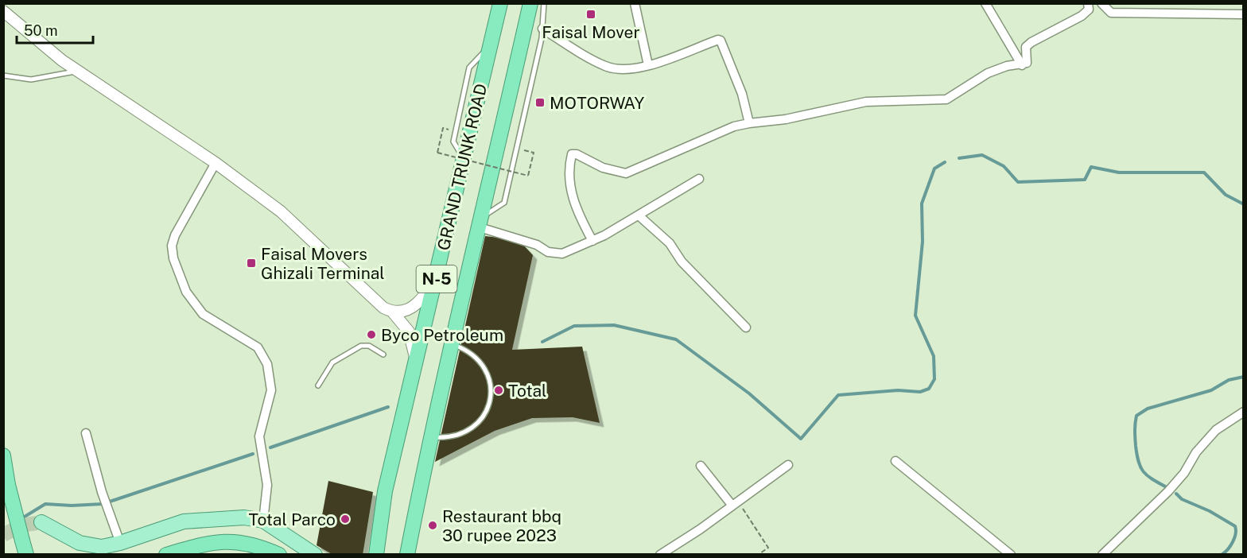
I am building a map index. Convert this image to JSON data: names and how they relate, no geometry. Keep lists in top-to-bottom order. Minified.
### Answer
{"streets":{"highway":["GRAND TRUNK ROAD","N-5"]},"places":{"transit":["Faisal Mover","MOTORWAY","Faisal Movers Ghizali Terminal"],"other":["Byco Petroleum","Total","Total Parco","Restaurant bbq 30 rupee 2023"]},"scale_bar":"50 m"}
